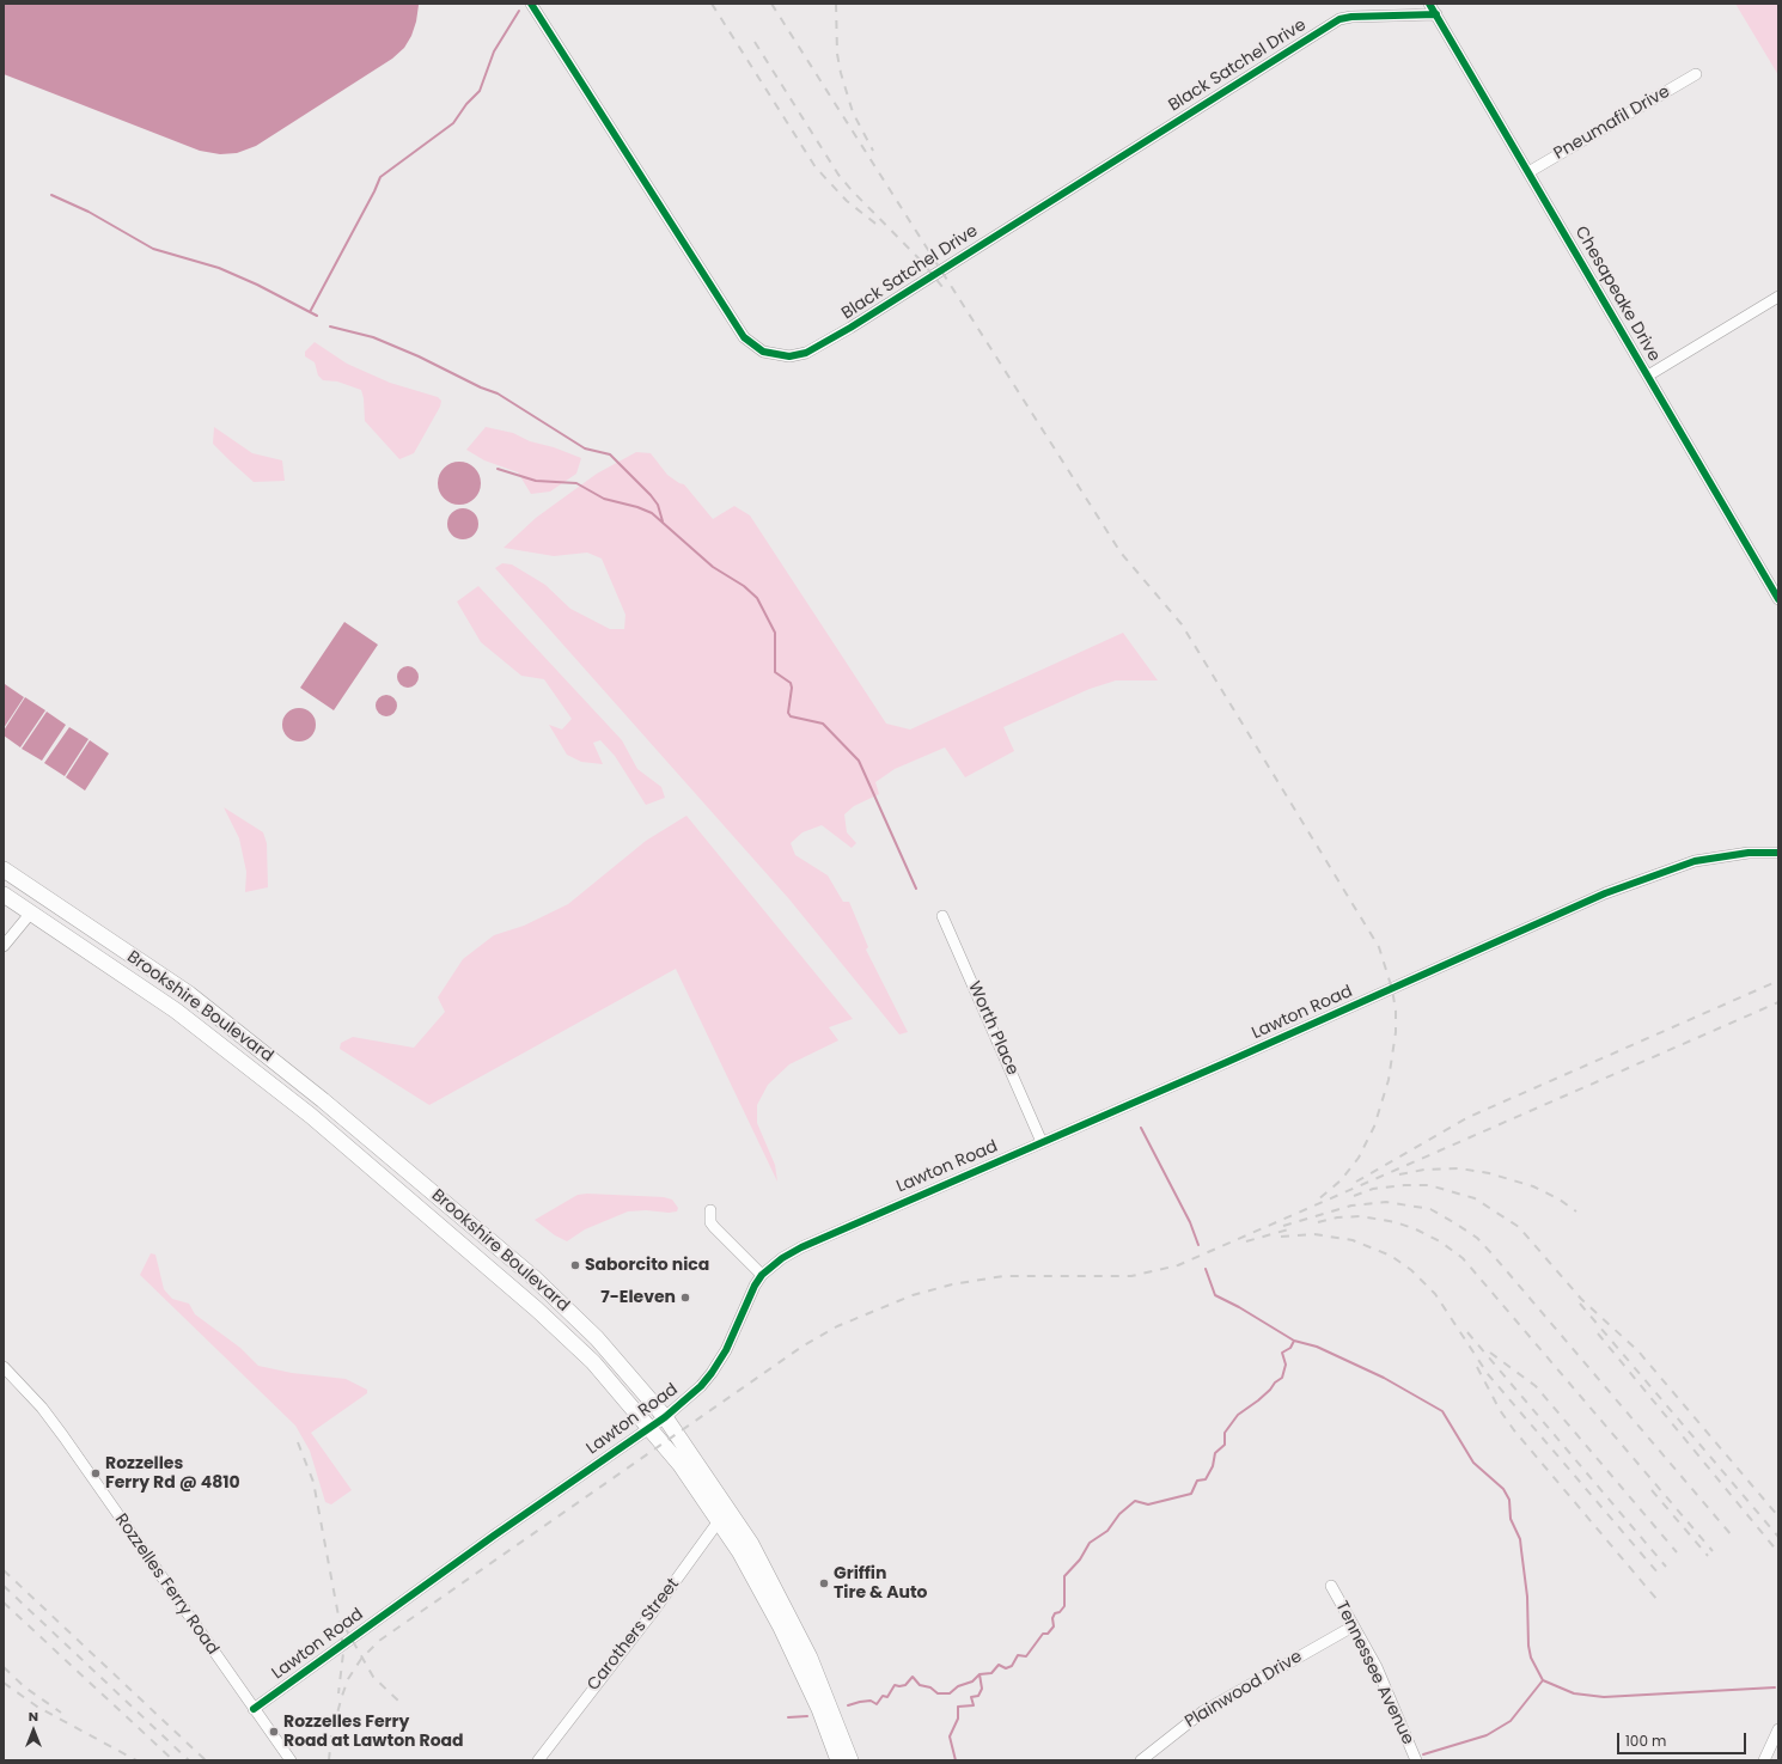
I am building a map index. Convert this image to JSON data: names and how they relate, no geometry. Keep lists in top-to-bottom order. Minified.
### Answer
{"streets":{"highway":["Brookshire Boulevard"],"street":["Black Satchel Drive","Pneumafil Drive","Chesapeake Drive","Lawton Road","Worth Place","Rozzelles Ferry Road","Carothers Street","Tennessee Avenue","Plainwood Drive"]},"crossings":[["Black Satchel Drive","Chesapeake Drive"],["Pneumafil Drive","Chesapeake Drive"],["Brookshire Boulevard","Lawton Road"],["Brookshire Boulevard","Carothers Street"],["Lawton Road","Worth Place"],["Lawton Road","Rozzelles Ferry Road"],["Tennessee Avenue","Plainwood Drive"]],"places":["Saborcito nica","7-Eleven","Rozzelles Ferry Rd @ 4810","Griffin Tire & Auto","Rozzelles Ferry Road at Lawton Road"],"scale_bar":"100 m","north":"top"}
